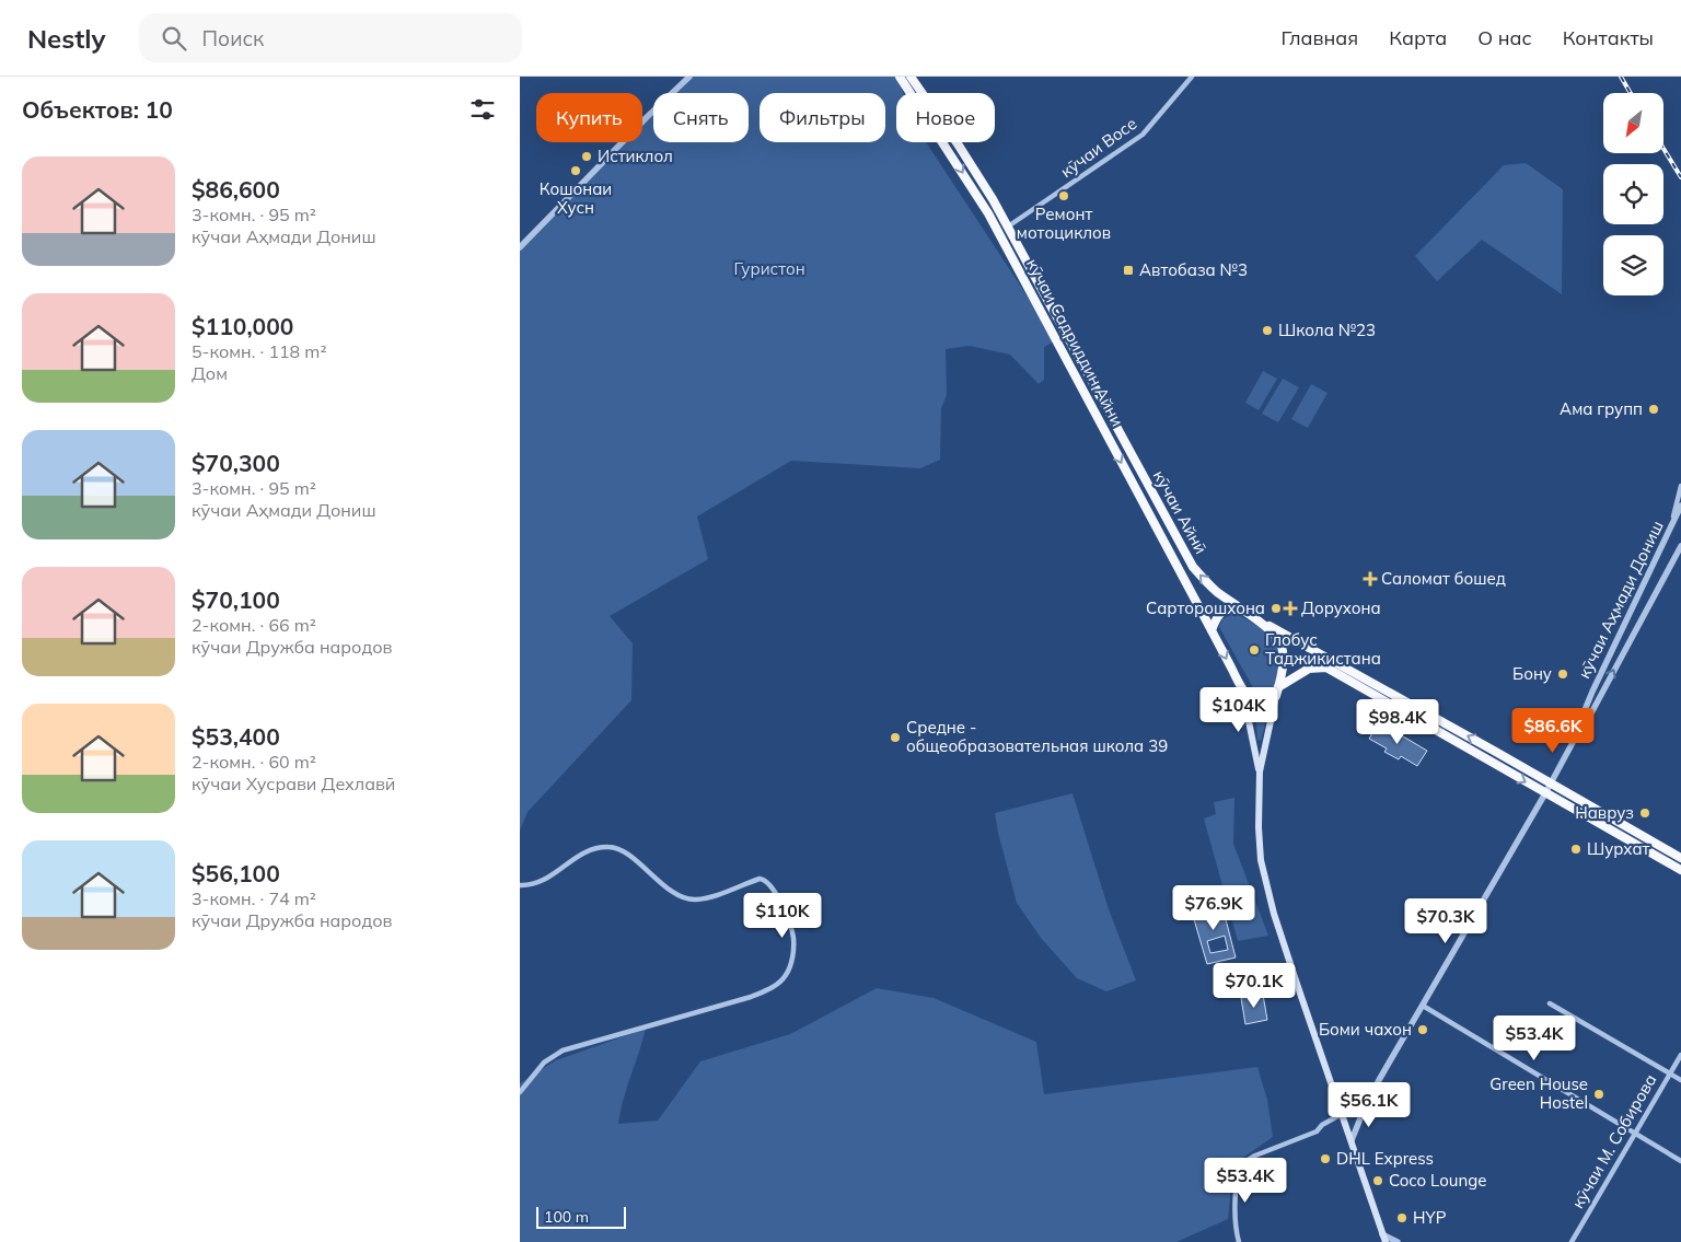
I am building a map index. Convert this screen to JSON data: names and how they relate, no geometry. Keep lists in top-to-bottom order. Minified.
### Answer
{"streets":{"highway":["кӯчаи Садриддин Айни","кӯчаи Айнӣ"],"street":["кӯчаи Восе","кӯчаи Аҳмади Дониш","кӯчаи М. Собирова"]},"crossings":[["кӯчаи Восе","кӯчаи Садриддин Айни"],["кӯчаи Садриддин Айни","кӯчаи Айнӣ"]],"one_way":["кӯчаи Айнӣ"],"parks":["Гуристон"],"places":{"other":["Истиклол","Кошонаи Хусн","Ремонт мотоциклов","Школа №23","Ама групп","Сарторошхона","Глобус Таджикистана","Бону","Средне - общеобразовательная школа 39","Навруз","Шурхат","Боми чахон","Green House Hostel","DHL Express","Coco Lounge","HYP"],"transit":["Автобаза №3"],"health":["Саломат бошед","Дорухона"]},"scale_bar":"100 m","north":"bottom left","page":{"header":"Nestly","search":"Поиск","nav":["Главная","Карта","О нас","Контакты"],"heading":"Объектов: 10","chip":["Купить","Снять","Фильтры","Новое"],"list":[{"name":"$86,600","note":"3-комн. · 95 m² · кӯчаи Аҳмади Дониш"},{"name":"$110,000","note":"5-комн. · 118 m² · Дом"},{"name":"$70,300","note":"3-комн. · 95 m² · кӯчаи Аҳмади Дониш"},{"name":"$70,100","note":"2-комн. · 66 m² · кӯчаи Дружба народов"},{"name":"$53,400","note":"2-комн. · 60 m² · кӯчаи Хусрави Дехлавӣ"},{"name":"$56,100","note":"3-комн. · 74 m² · кӯчаи Дружба народов"}],"price":["$104K","$98.4K","$86.6K","$76.9K","$110K","$70.3K","$70.1K","$53.4K","$56.1K","$53.4K"],"scale":"100 m"}}
